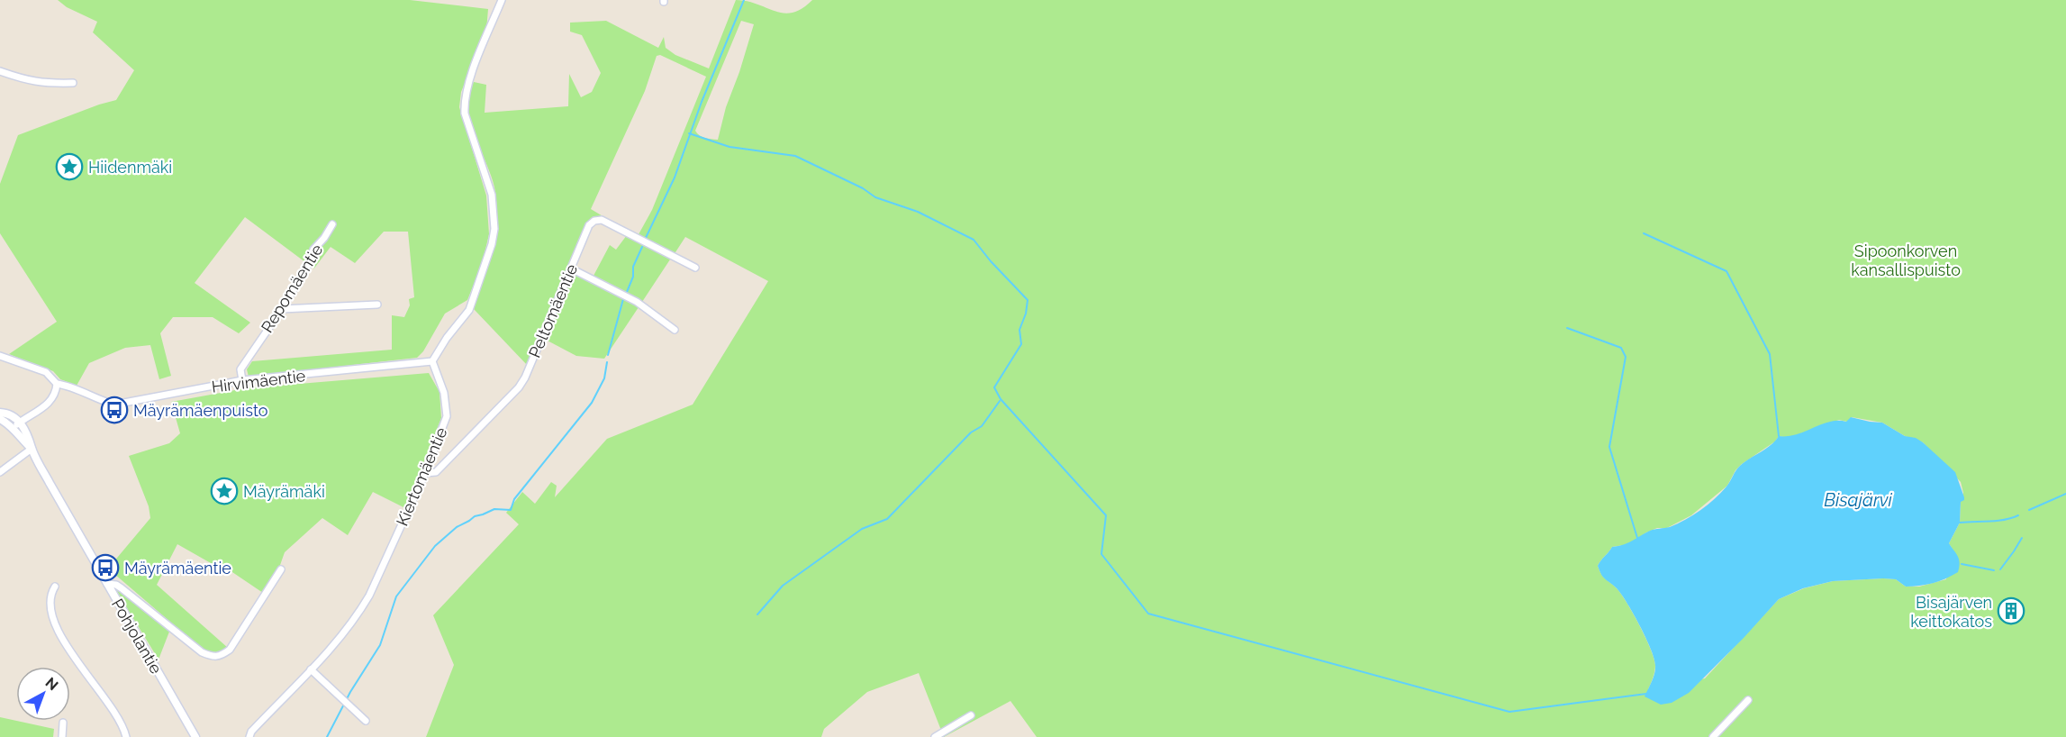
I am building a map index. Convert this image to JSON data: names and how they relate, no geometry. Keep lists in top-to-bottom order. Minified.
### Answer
{"streets":{"street":["Repomäentie","Peltomäentie","Hirvimäentie","Kiertomäentie","Pohjolantie"]},"crossings":[["Repomäentie","Hirvimäentie"],["Peltomäentie","Kiertomäentie"],["Hirvimäentie","Kiertomäentie"]],"water":["Bisajärvi"],"parks":["Sipoonkorven kansallispuisto"],"places":{"place":["Hiidenmäki","Mäyrämäki"],"bus stop":["Mäyrämäenpuisto","Mäyrämäentie"],"building":["Bisajärven keittokatos"]},"north":"top right"}
